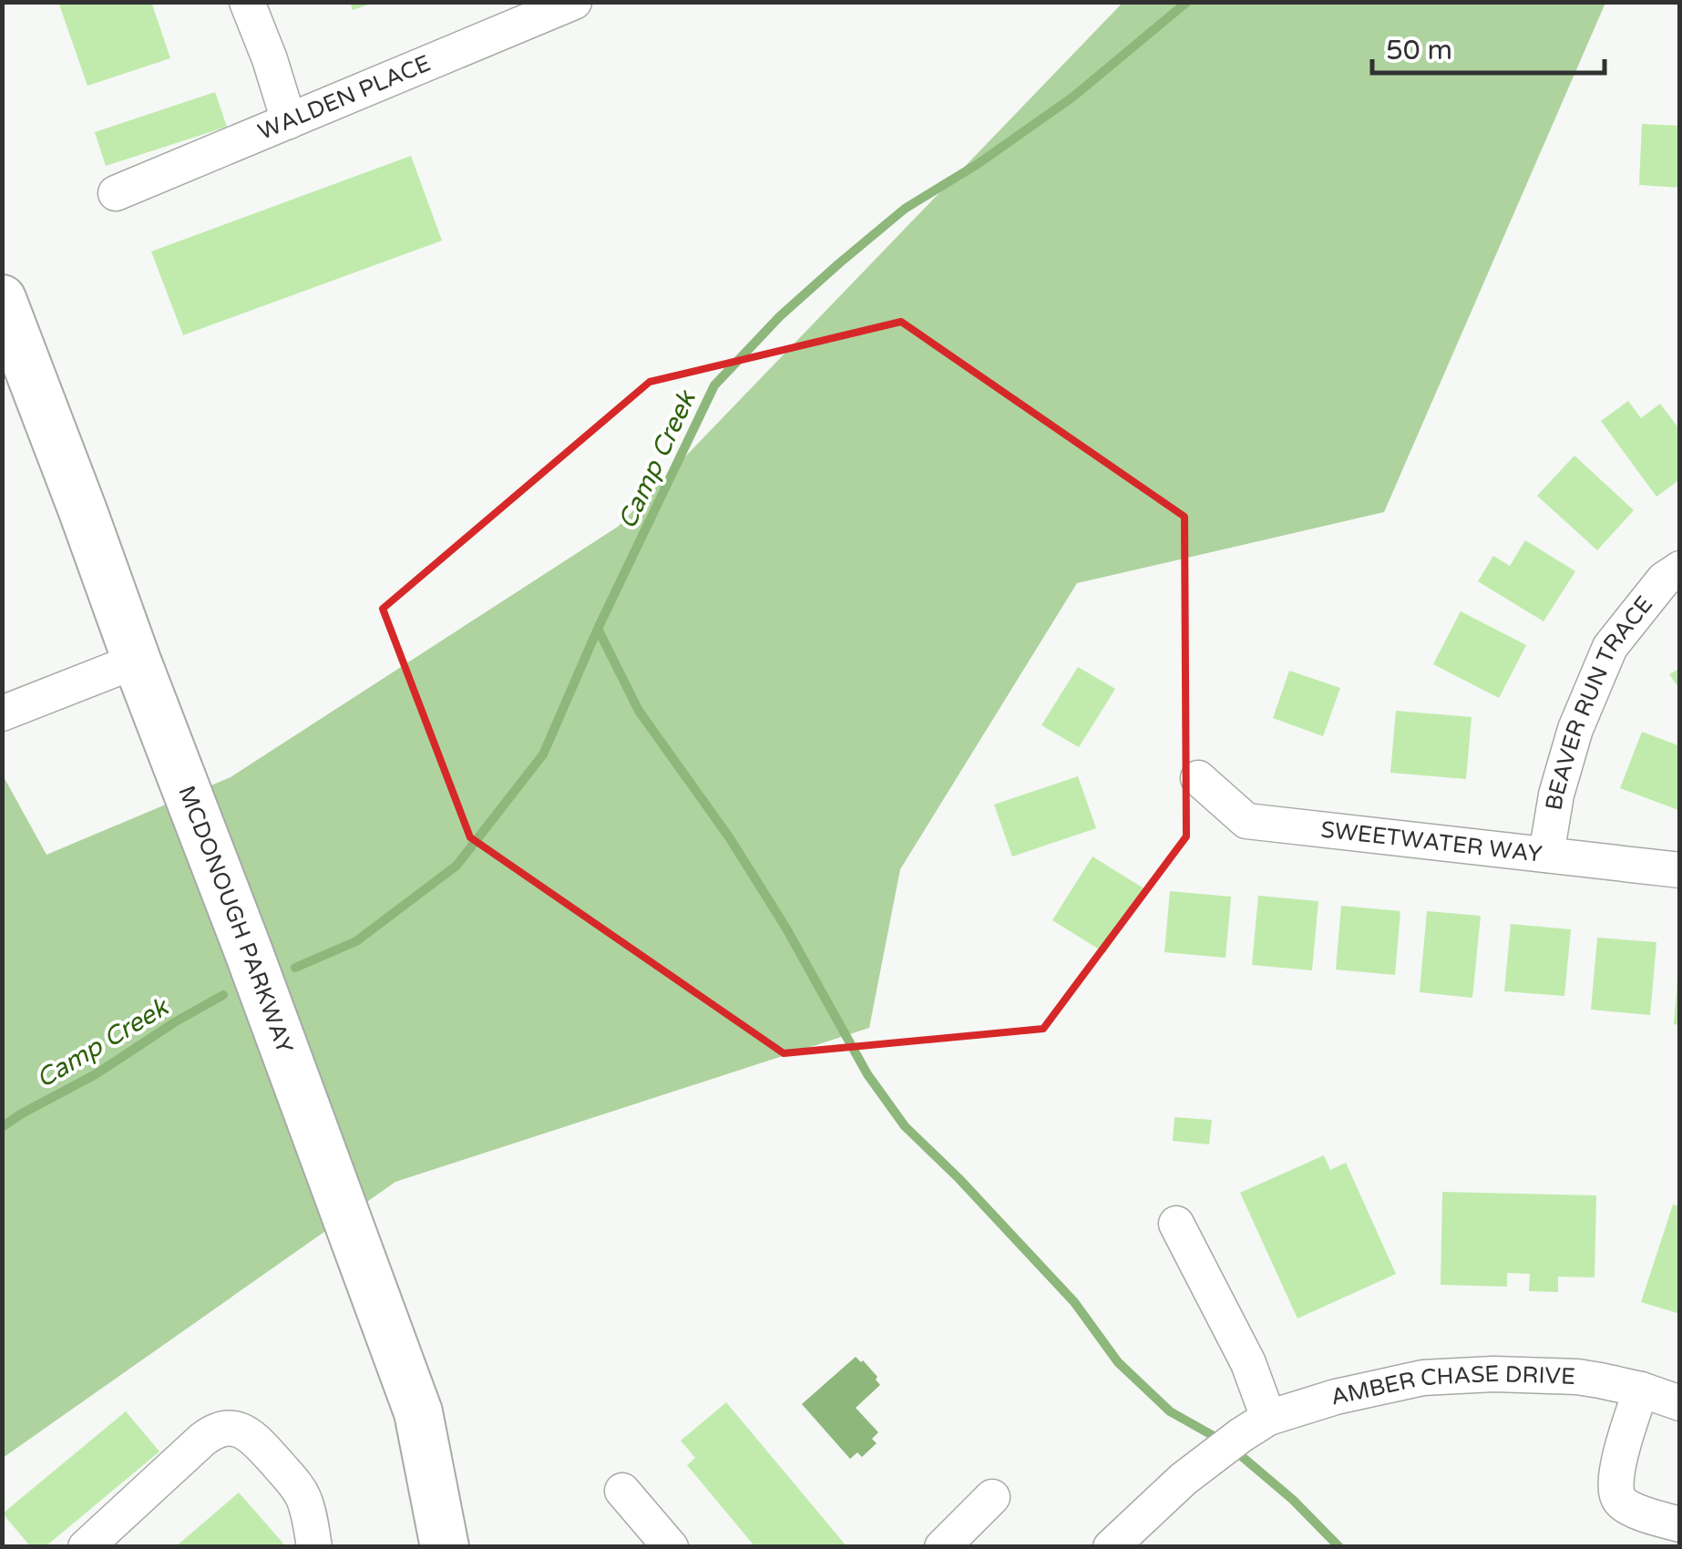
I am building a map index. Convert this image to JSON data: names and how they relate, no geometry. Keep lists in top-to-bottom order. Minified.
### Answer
{"streets":{"street":["WALDEN PLACE","BEAVER RUN TRACE","SWEETWATER WAY","MCDONOUGH PARKWAY","AMBER CHASE DRIVE"]},"crossings":[["BEAVER RUN TRACE","SWEETWATER WAY"]],"water":["Camp Creek"],"scale_bar":"50 m"}
